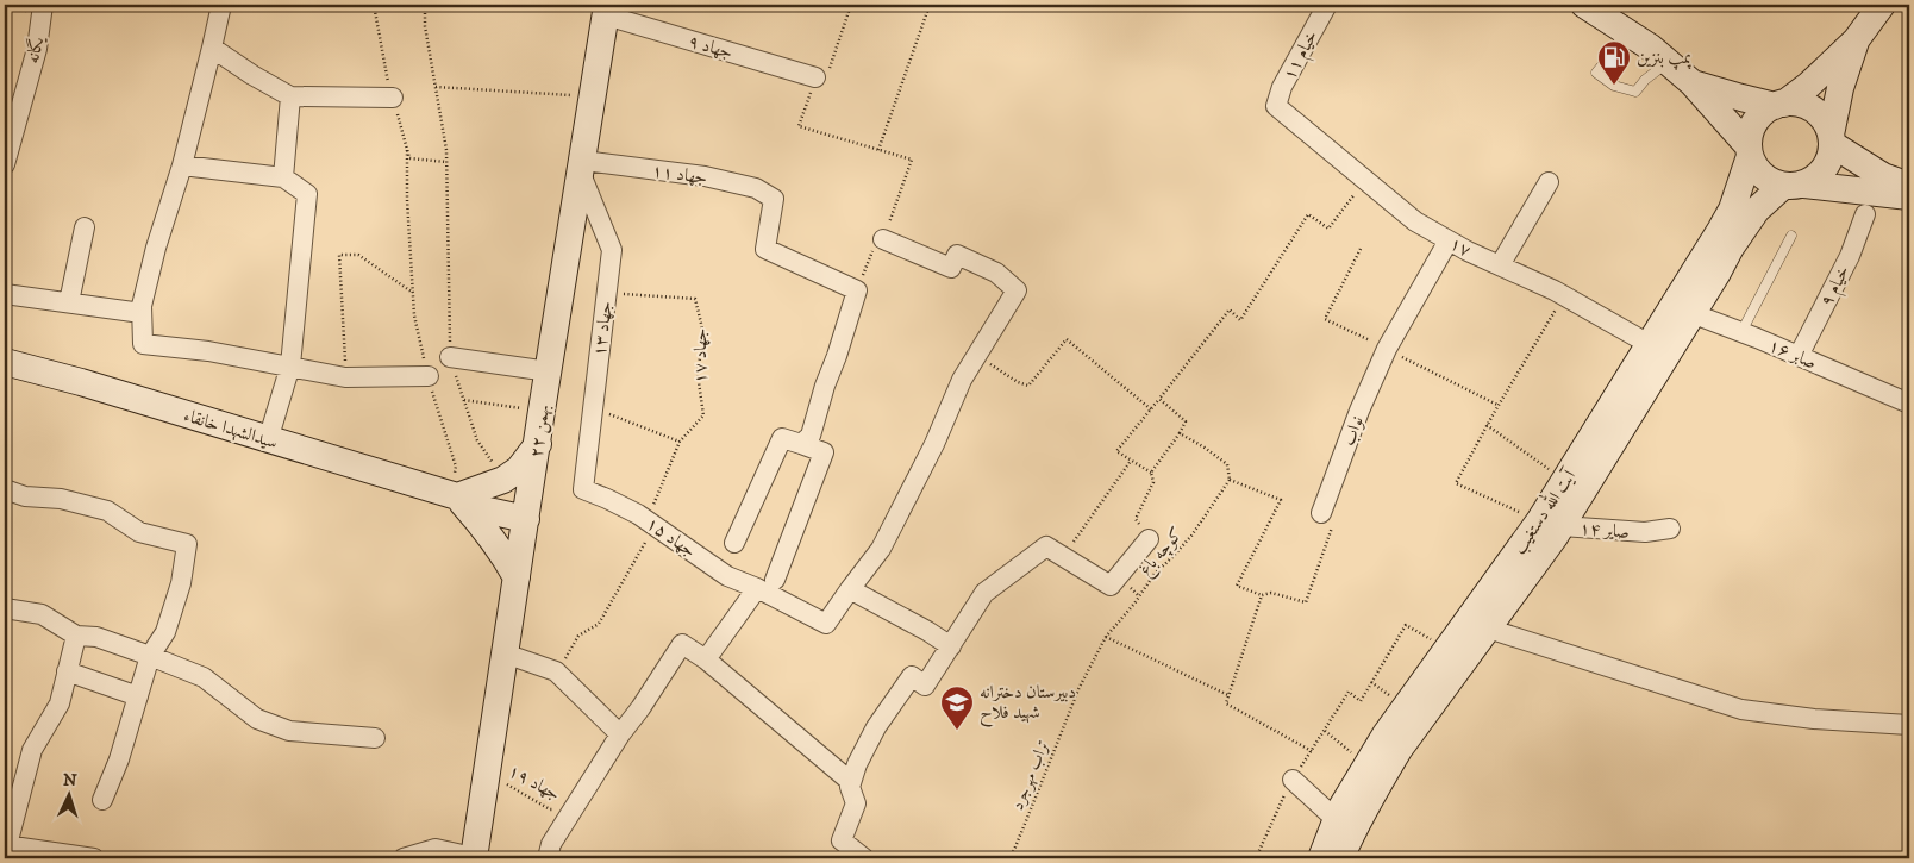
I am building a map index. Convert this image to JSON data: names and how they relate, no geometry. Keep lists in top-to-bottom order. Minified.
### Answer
{"streets":{"main road":["سیدالشهدا خانقاء","۲۲ بهمن","آیت الله دستغیب"],"street":["جهاد ۹","یگانه","خیام ۱۱","جهاد ۱۱","۱۷","خیام ۹","جهاد ۱۳","صابر ۱۶","نواب","صایر ۱۴","جهاد ۱۵"],"path":["جهاد ۱۷","کوچه باغ","تراب مهرجرد","جهاد ۱۹"]},"crossings":[["جهاد ۹","۲۲ بهمن"],["خیام ۱۱","۱۷"],["جهاد ۱۱","جهاد ۱۳"],["جهاد ۱۱","۲۲ بهمن"],["۱۷","نواب"],["۱۷","آیت الله دستغیب"],["خیام ۹","صابر ۱۶"],["جهاد ۱۳","جهاد ۱۷"],["جهاد ۱۳","۲۲ بهمن"],["جهاد ۱۳","جهاد ۱۵"],["صابر ۱۶","آیت الله دستغیب"],["جهاد ۱۷","جهاد ۱۵"],["سیدالشهدا خانقاء","۲۲ بهمن"],["۲۲ بهمن","جهاد ۱۹"],["آیت الله دستغیب","صایر ۱۴"],["کوچه باغ","تراب مهرجرد"]],"places":{"fuel station":["پمپ بنزین"],"school or university":["دبیرستان دخترانه شهید فلاح"]},"north":"top"}
